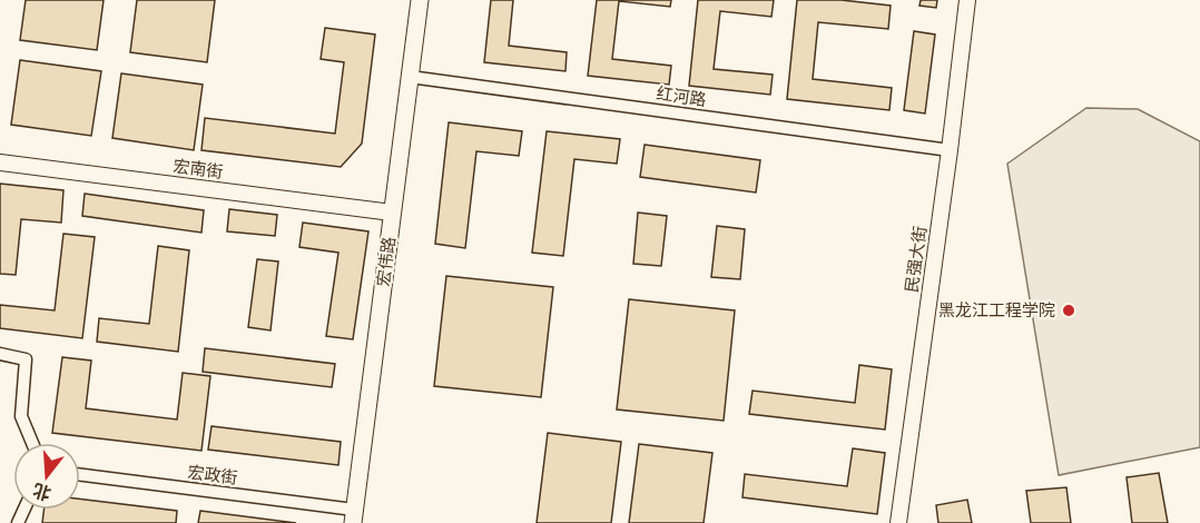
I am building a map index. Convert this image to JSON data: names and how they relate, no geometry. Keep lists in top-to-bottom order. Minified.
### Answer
{"streets":{"main road":["宏伟路"],"street":["红河路","宏南街","民强大街","宏政街"]},"crossings":[["红河路","民强大街"],["红河路","宏伟路"],["宏南街","宏伟路"],["宏伟路","宏政街"]],"places":["黑龙江工程学院"],"north":"bottom"}
